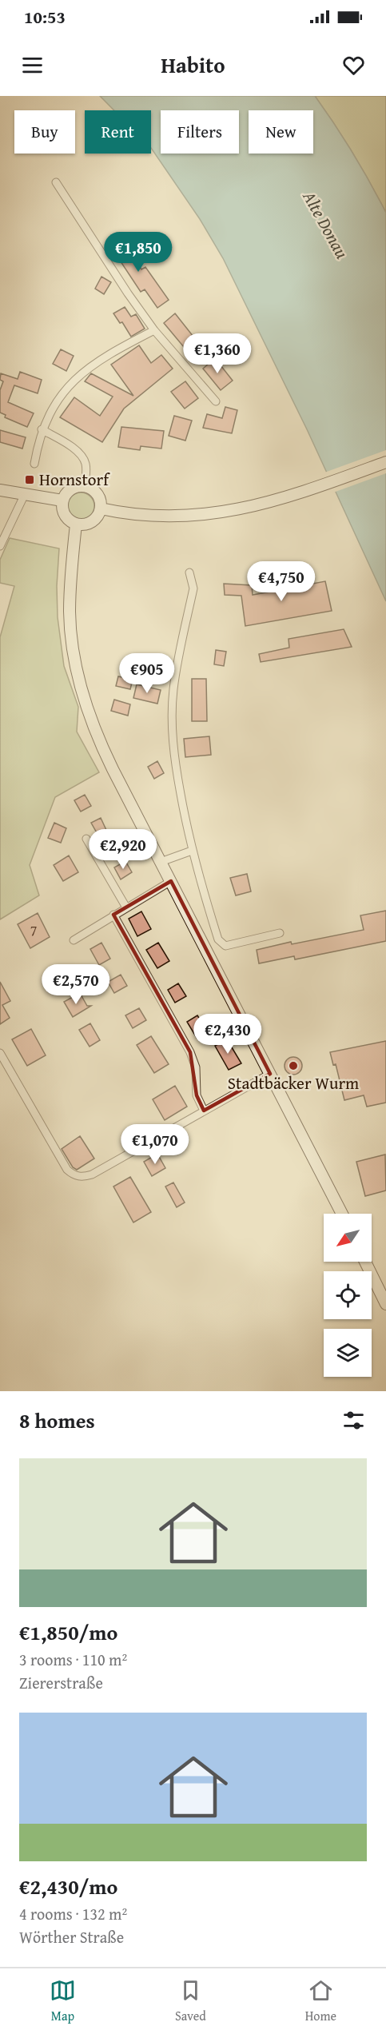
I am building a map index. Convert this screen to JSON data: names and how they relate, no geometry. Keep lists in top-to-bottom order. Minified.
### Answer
{"water":["Alte Donau"],"places":{"transit":["Hornstorf"],"other":["Stadtbäcker Wurm"]},"house_numbers":["7"],"north":"bottom left","page":{"status":"10:53","header":"Habito","chip":["Buy","Rent","Filters","New"],"price":["€1,850","€1,360","€4,750","€905","€2,920","€2,570","€2,430","€1,070"],"heading":"8 homes","list":[{"name":"€1,850/mo","note":"3 rooms · 110 m² · Ziererstraße"},{"name":"€2,430/mo","note":"4 rooms · 132 m² · Wörther Straße"}],"tabs":["Map","Saved","Home"]}}
